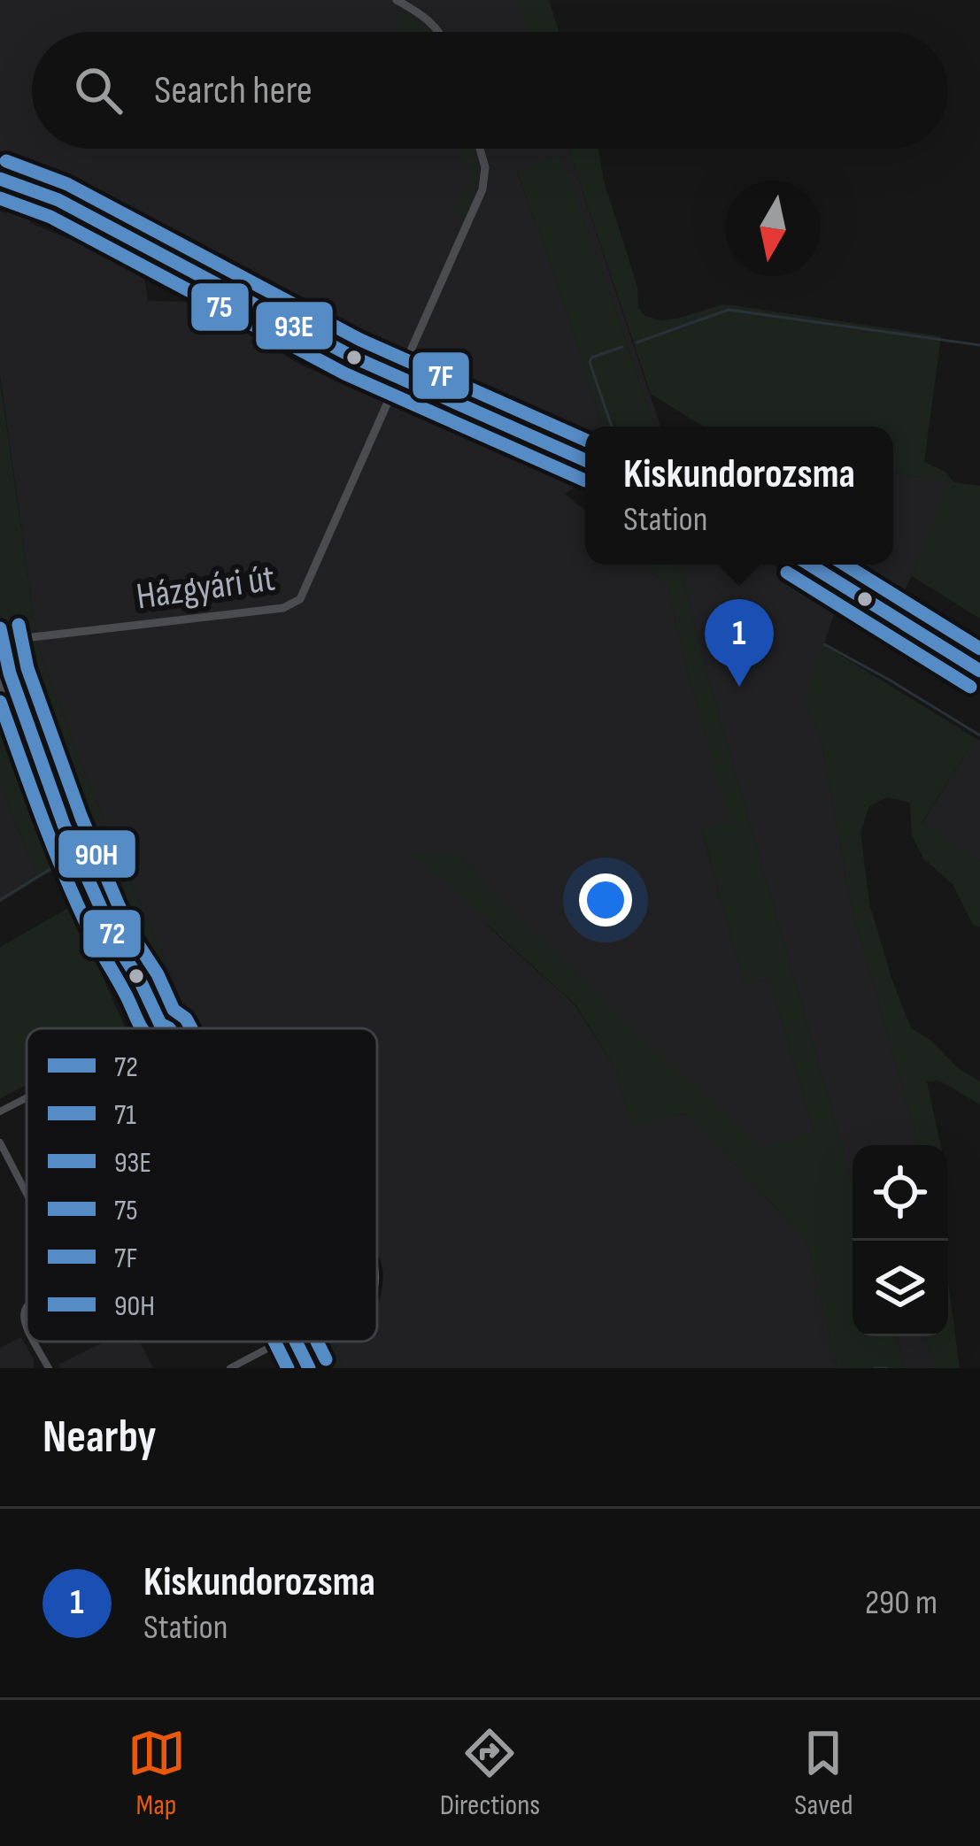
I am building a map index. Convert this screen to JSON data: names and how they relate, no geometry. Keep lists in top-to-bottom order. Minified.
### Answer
{"streets":{"street":["Házgyári út"]},"lines":["transit line 7F","transit line 93E","transit line 75","transit line 90H","transit line 72","transit line 71"],"legend":["72","71","93E","75","7F","90H"],"north":"bottom","page":{"search":"Search here","popup":["Kiskundorozsma","Station"],"pins":"1","heading":"Nearby","list":[{"mark":"1","name":"Kiskundorozsma","note":"Station","value":"290 m"}],"nav":["Map","Directions","Saved"]}}
